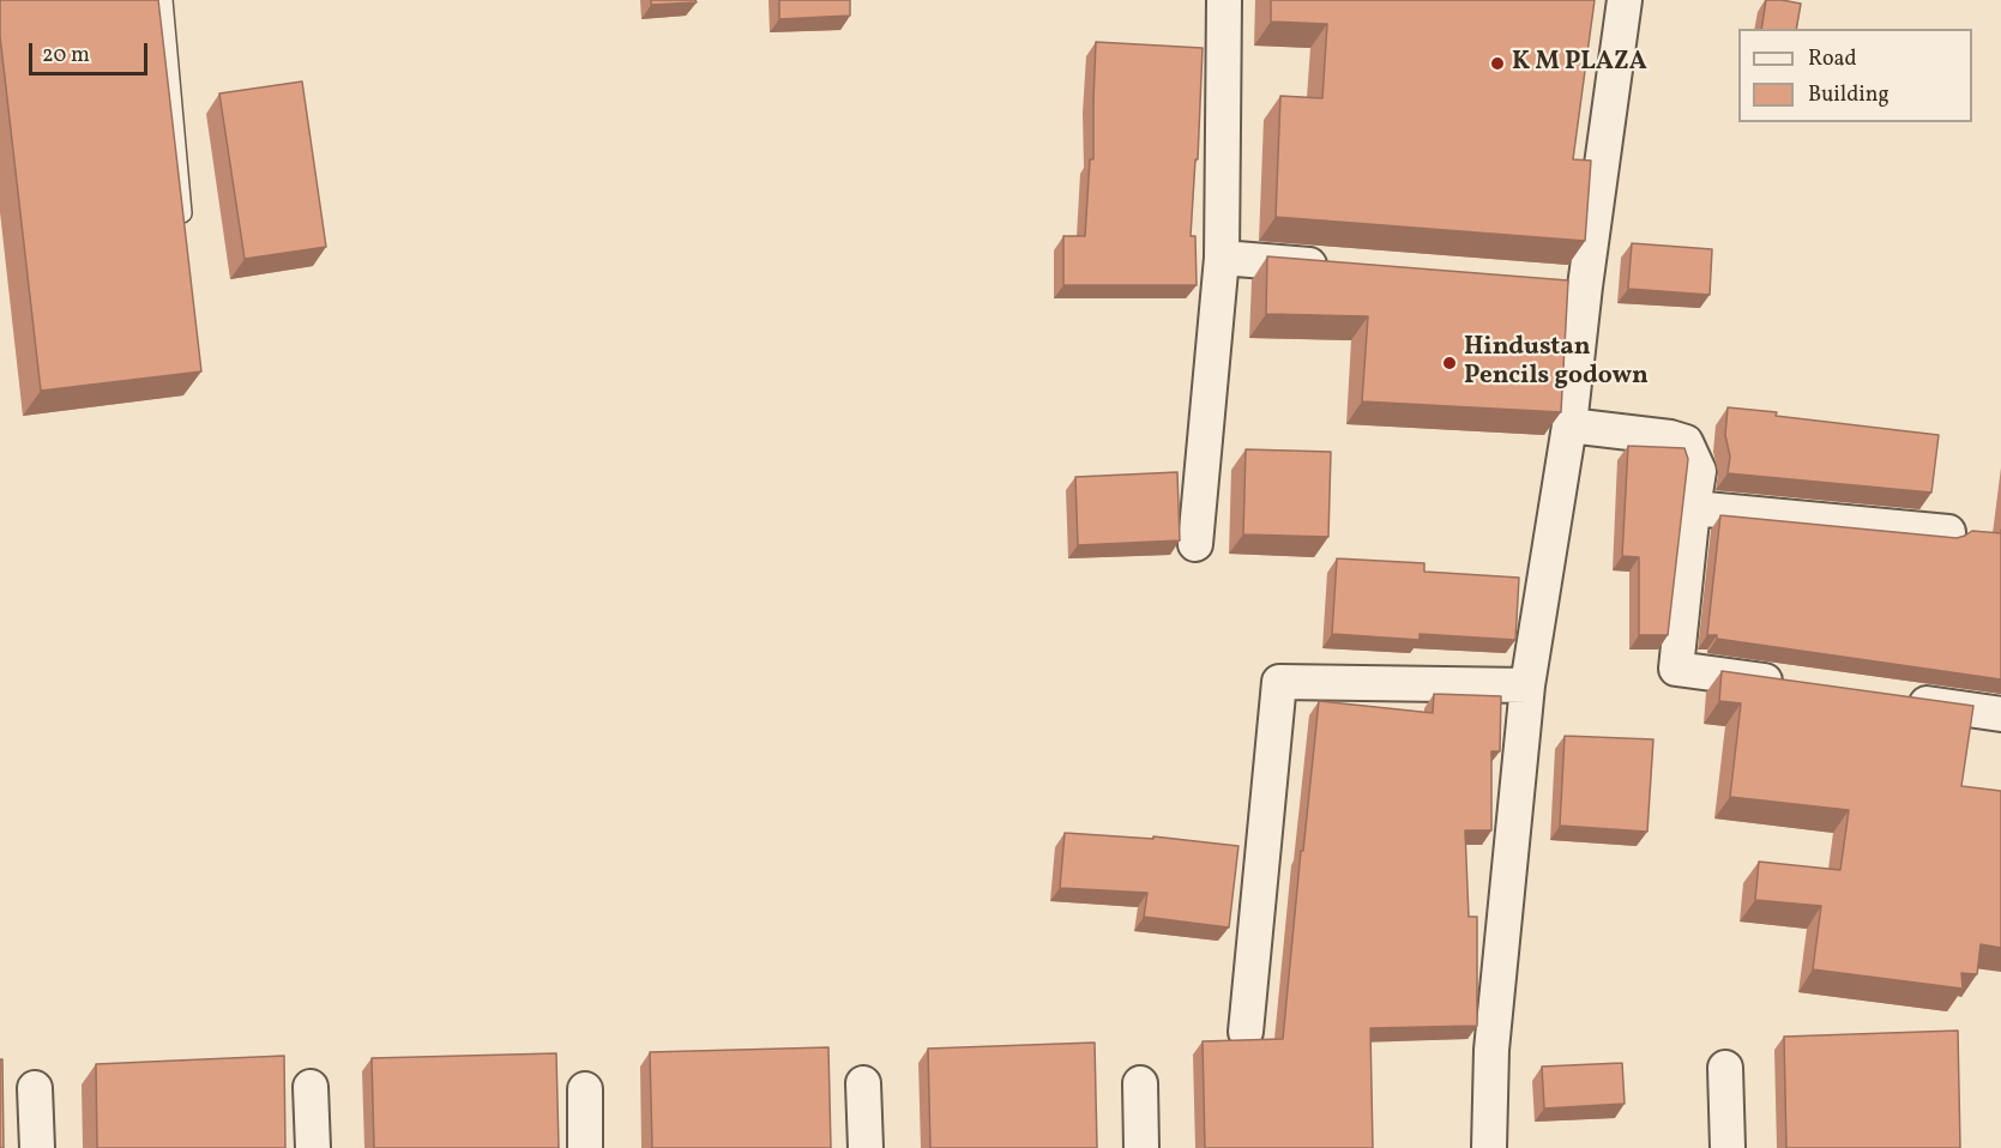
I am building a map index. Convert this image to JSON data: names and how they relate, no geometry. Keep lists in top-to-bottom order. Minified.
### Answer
{"places":["K M PLAZA","Hindustan Pencils godown"],"legend":["Road","Building"],"scale_bar":"20 m"}
